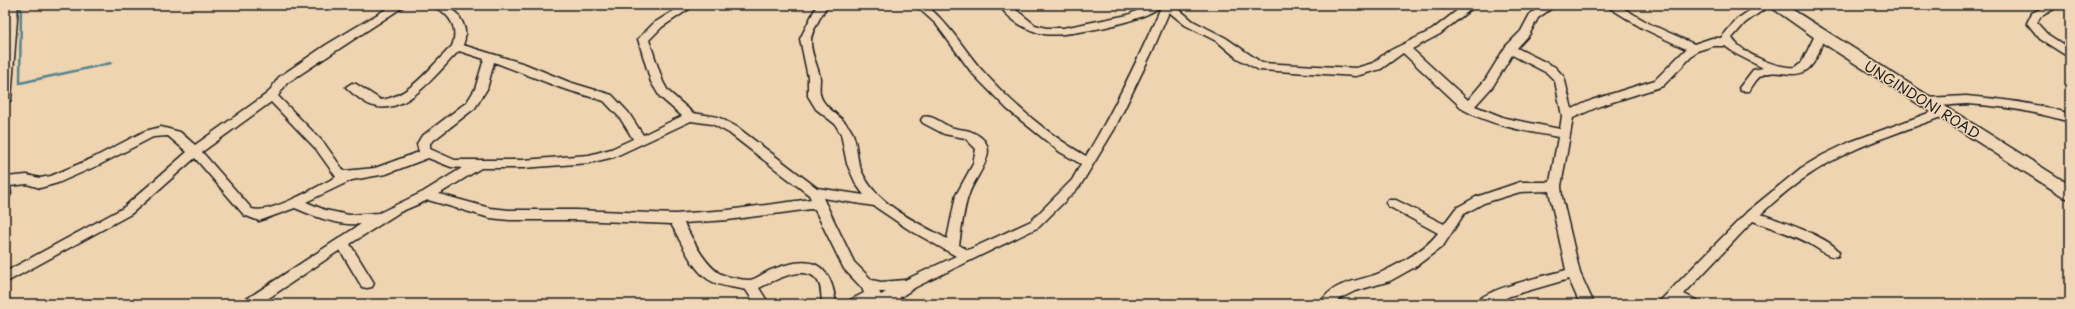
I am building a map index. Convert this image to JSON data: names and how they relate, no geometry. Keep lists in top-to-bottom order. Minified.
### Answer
{"streets":{"main road":["UNGINDONI ROAD"]}}
